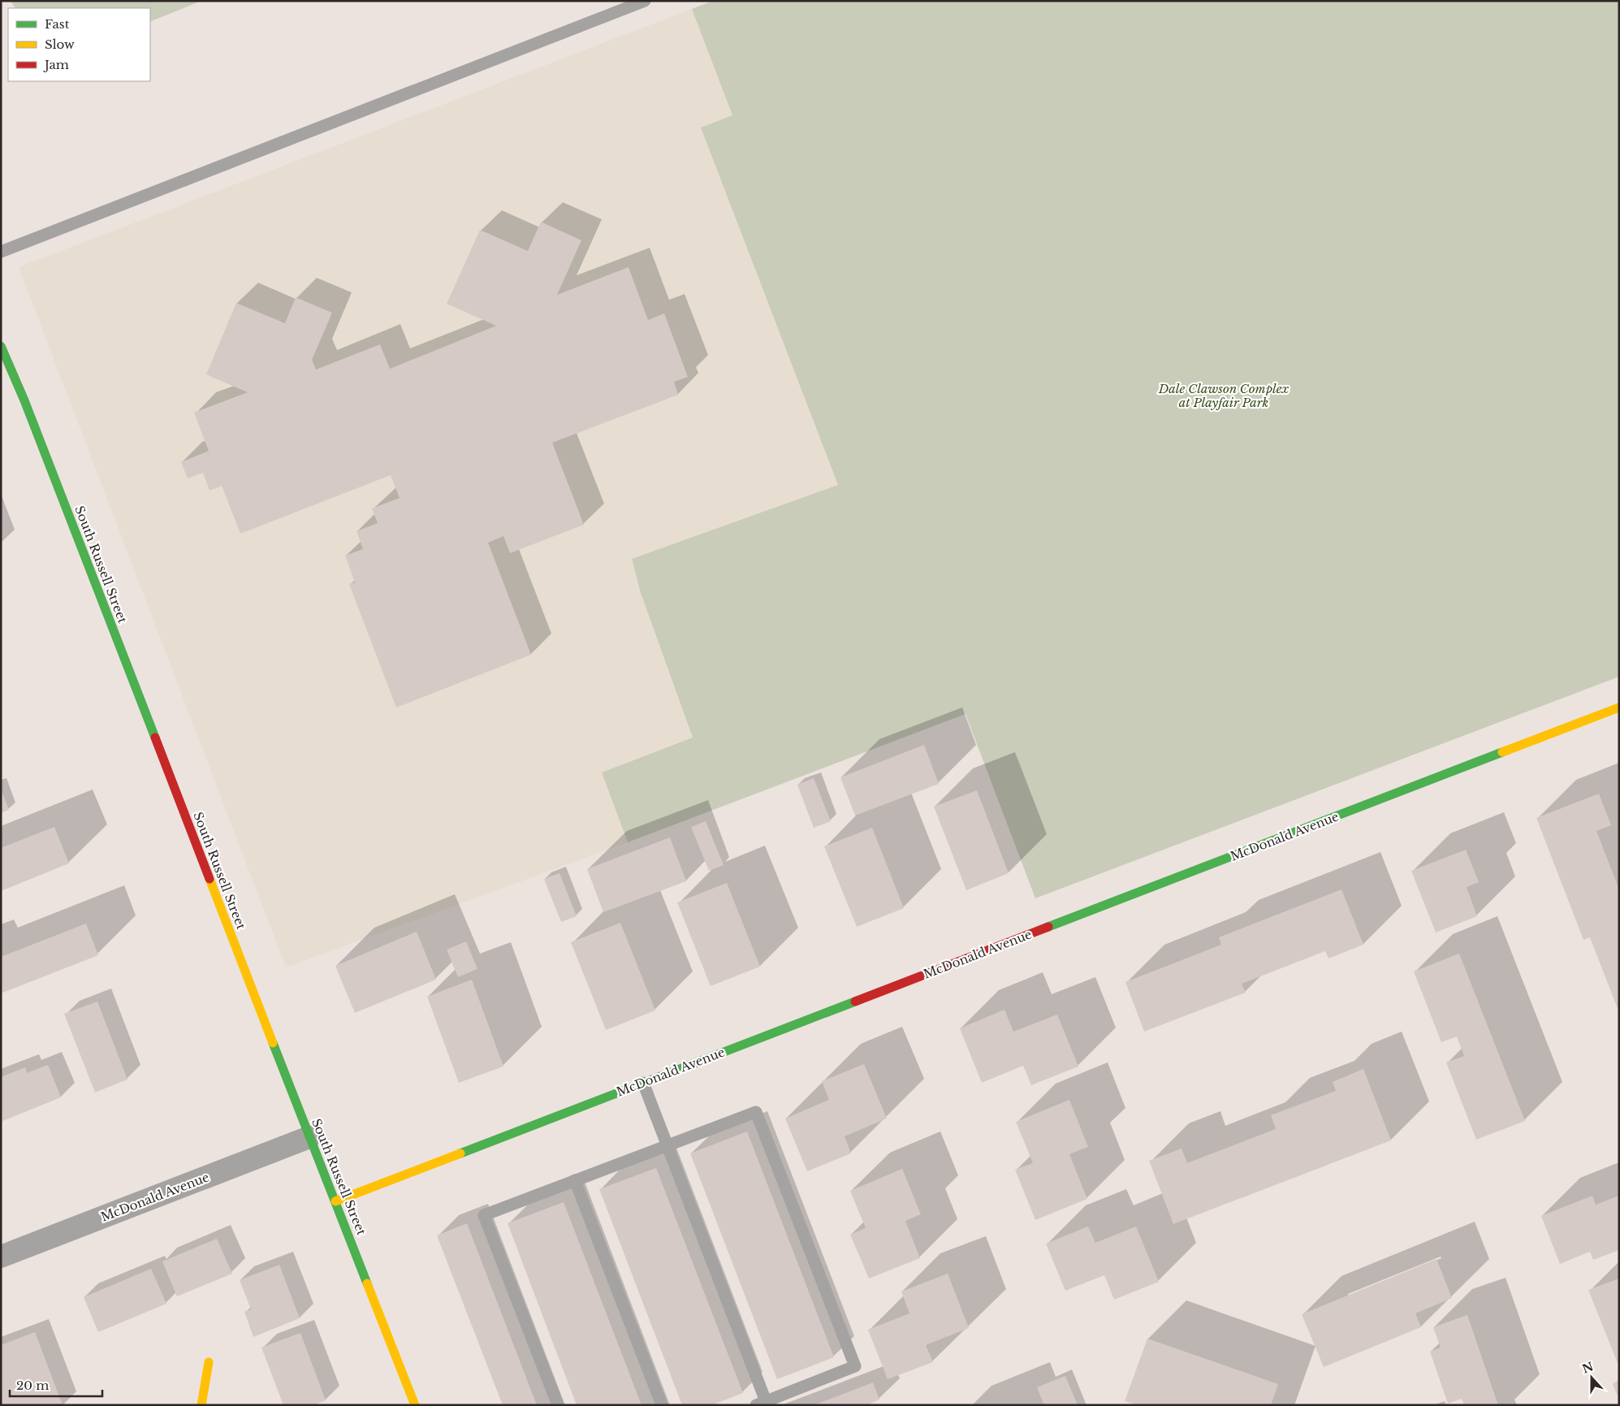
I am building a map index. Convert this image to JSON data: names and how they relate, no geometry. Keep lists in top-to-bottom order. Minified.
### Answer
{"streets":{"street":["South Russell Street","McDonald Avenue"]},"crossings":[["South Russell Street","McDonald Avenue"]],"parks":["Dale Clawson Complex at Playfair Park"],"legend":["Fast","Slow","Jam"],"scale_bar":"20 m","north":"top"}
